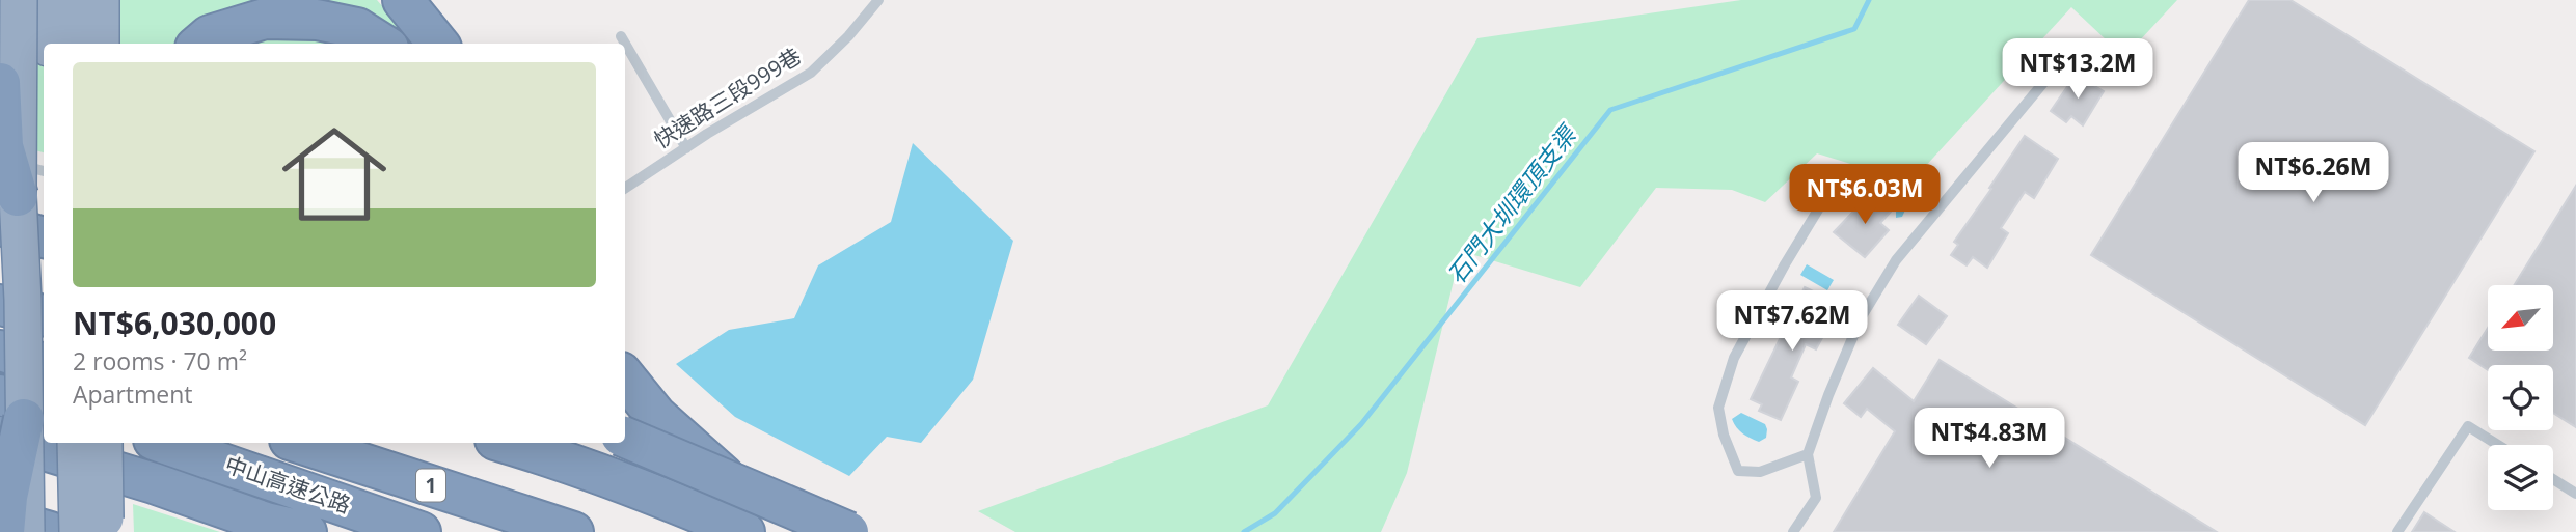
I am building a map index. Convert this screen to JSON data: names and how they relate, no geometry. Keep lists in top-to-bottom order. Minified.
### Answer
{"streets":{"highway":["中山高速公路","1"],"lane":["快速路三段999巷"]},"water":["石門大圳環頂支渠"],"north":"bottom left","page":{"price":["NT$13.2M","NT$6.26M","NT$6.03M","NT$7.62M","NT$4.83M"],"list":[{"name":"NT$6,030,000","note":"2 rooms · 70 m² · Apartment"}]}}
